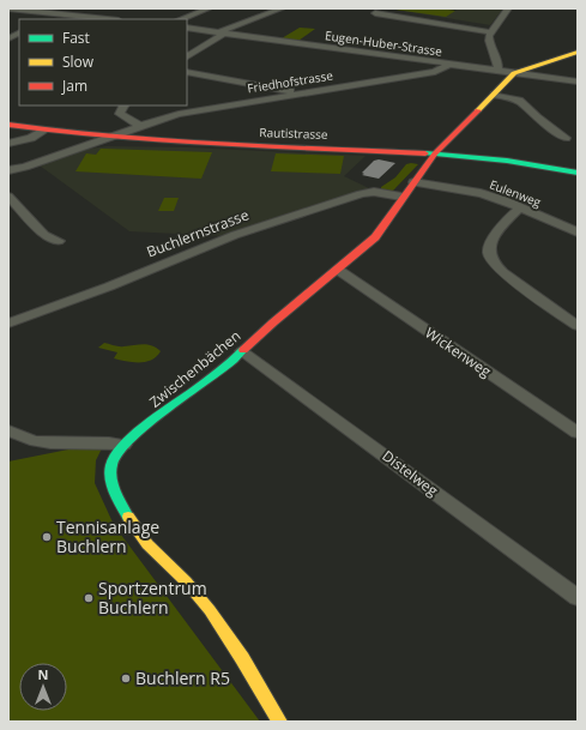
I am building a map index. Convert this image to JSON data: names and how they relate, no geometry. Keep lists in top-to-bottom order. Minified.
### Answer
{"streets":{"street":["Eugen-Huber-Strasse","Friedhofstrasse","Rautistrasse","Eulenweg","Buchlernstrasse","Wickenweg","Zwischenbächen","Distelweg"]},"crossings":[["Eugen-Huber-Strasse","Friedhofstrasse"],["Eugen-Huber-Strasse","Zwischenbächen"],["Friedhofstrasse","Rautistrasse"],["Rautistrasse","Zwischenbächen"],["Eulenweg","Zwischenbächen"],["Buchlernstrasse","Zwischenbächen"],["Wickenweg","Zwischenbächen"],["Zwischenbächen","Distelweg"]],"places":["Tennisanlage Buchlern","Sportzentrum Buchlern","Buchlern R5"],"legend":["Fast","Slow","Jam"],"north":"top"}
